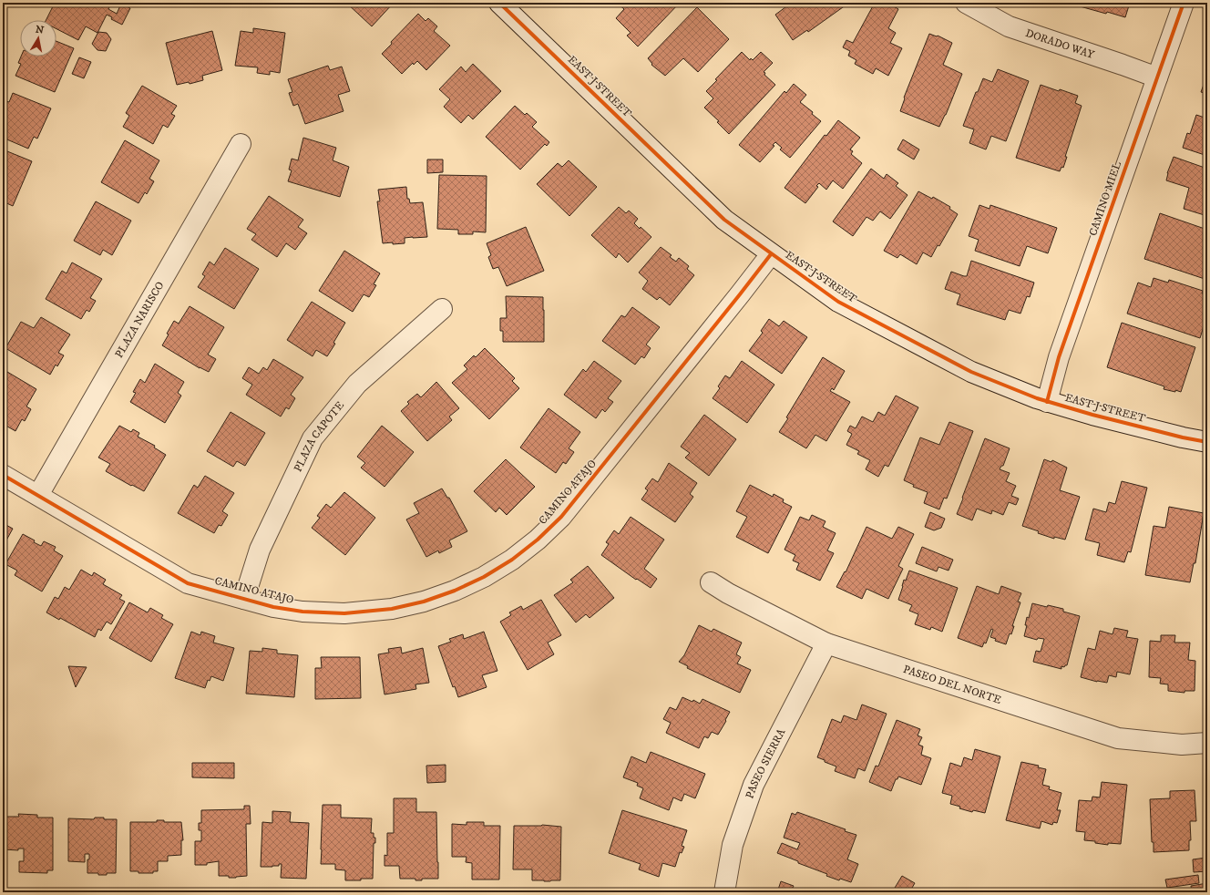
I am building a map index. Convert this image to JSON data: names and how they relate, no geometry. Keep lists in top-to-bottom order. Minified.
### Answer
{"streets":{"street":["DORADO WAY","EAST J STREET","CAMINO MIEL","PLAZA NARISCO","PLAZA CAPOTE","CAMINO ATAJO","PASEO DEL NORTE","PASEO SIERRA"]},"crossings":[["DORADO WAY","CAMINO MIEL"],["EAST J STREET","CAMINO MIEL"],["EAST J STREET","CAMINO ATAJO"],["PLAZA NARISCO","CAMINO ATAJO"],["PLAZA CAPOTE","CAMINO ATAJO"],["PASEO DEL NORTE","PASEO SIERRA"]],"north":"top"}
